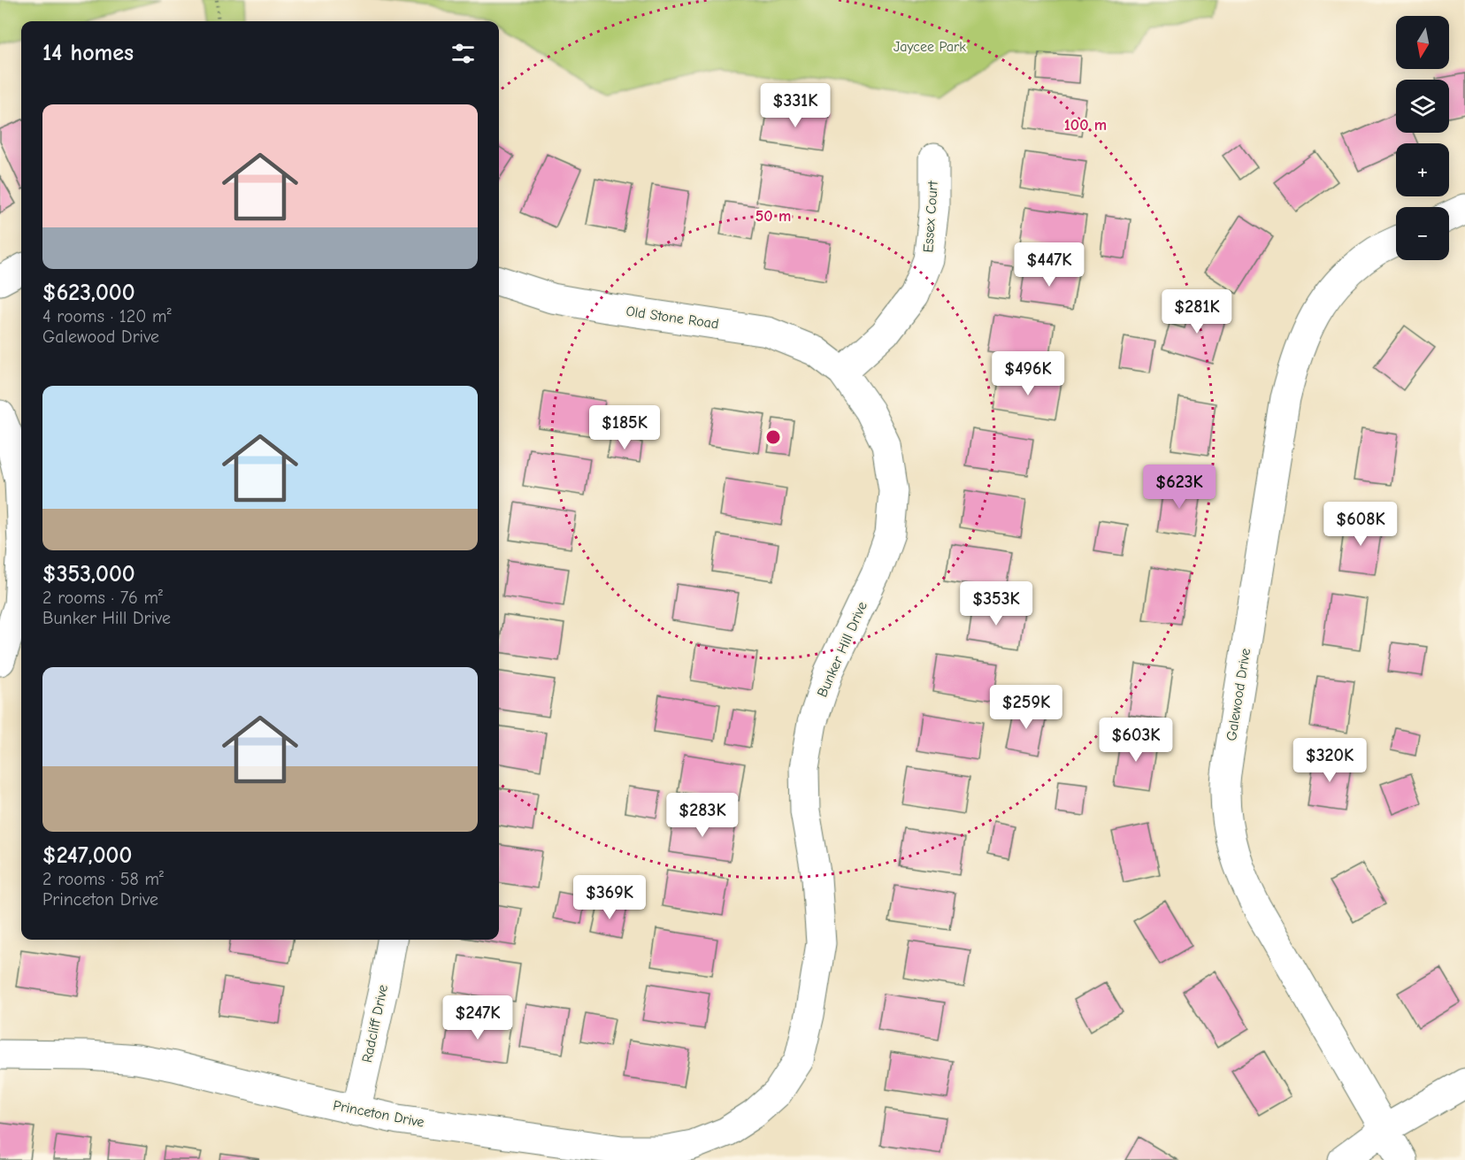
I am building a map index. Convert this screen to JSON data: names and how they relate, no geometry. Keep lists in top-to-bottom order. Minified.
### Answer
{"streets":{"street":["Essex Court","Old Stone Road","Bunker Hill Drive","Galewood Drive","Radcliff Drive","Princeton Drive"]},"crossings":[["Essex Court","Old Stone Road"],["Essex Court","Bunker Hill Drive"],["Old Stone Road","Bunker Hill Drive"],["Bunker Hill Drive","Princeton Drive"],["Radcliff Drive","Princeton Drive"]],"parks":["Jaycee Park"],"north":"bottom","page":{"map_buttons":["+","−"],"heading":"14 homes","price":["$331K","$447K","$281K","$496K","$185K","$623K","$608K","$353K","$259K","$603K","$320K","$283K","$369K","$247K"],"list":[{"name":"$623,000","note":"4 rooms · 120 m² · Galewood Drive"},{"name":"$353,000","note":"2 rooms · 76 m² · Bunker Hill Drive"},{"name":"$247,000","note":"2 rooms · 58 m² · Princeton Drive"}]},"rings":["100 m","50 m"]}
